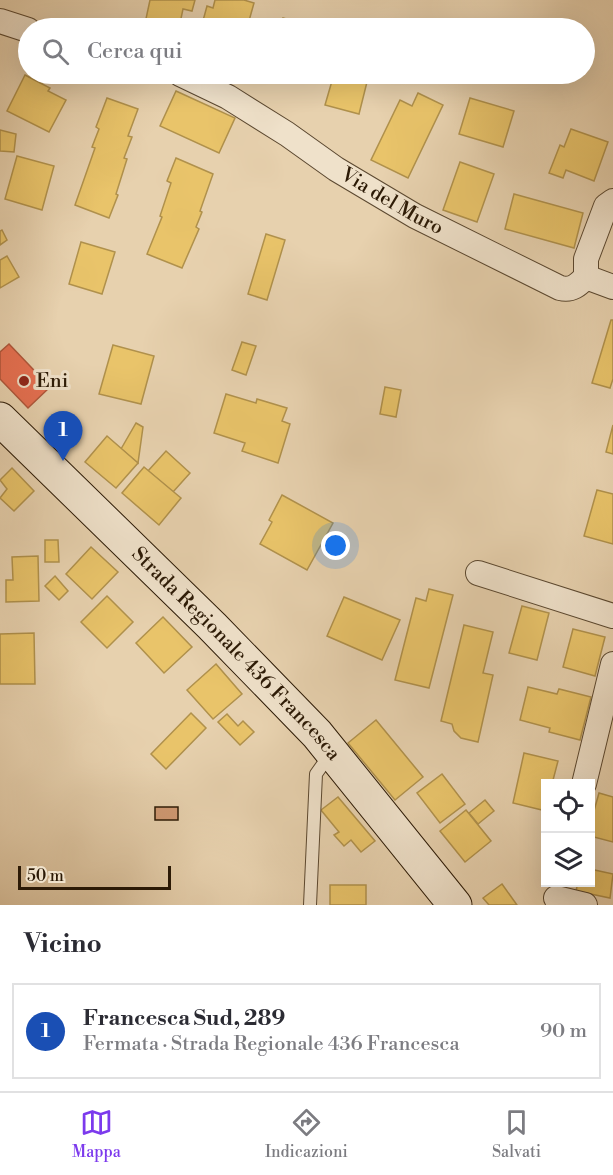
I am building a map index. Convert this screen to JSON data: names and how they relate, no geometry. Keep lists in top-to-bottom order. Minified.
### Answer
{"streets":{"street":["Via del Muro","Strada Regionale 436 Francesca"]},"places":["Eni"],"scale_bar":"50 m","page":{"search":"Cerca qui","pins":"1","scale":"50 m","heading":"Vicino","list":[{"mark":"1","name":"Francesca Sud, 289","note":"Fermata · Strada Regionale 436 Francesca","value":"90 m"}],"nav":["Mappa","Indicazioni","Salvati"]}}
